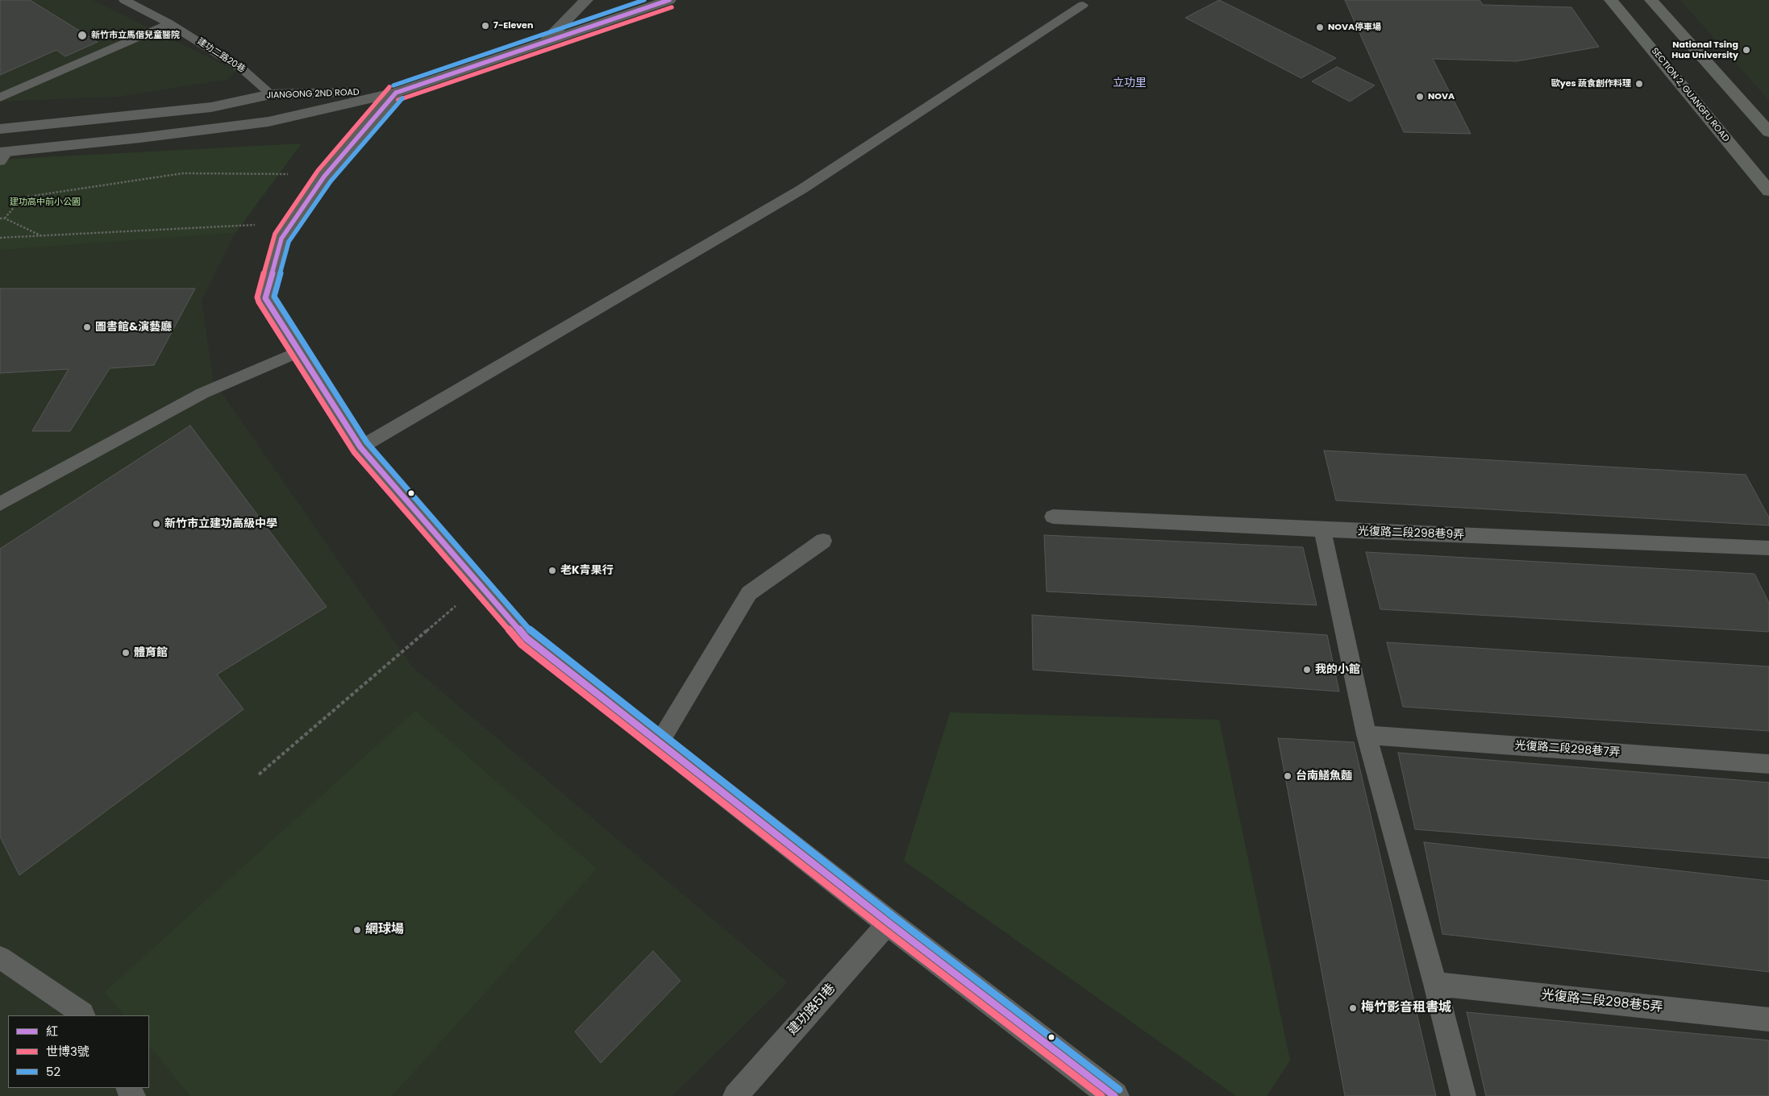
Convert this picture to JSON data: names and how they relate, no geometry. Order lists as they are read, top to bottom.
{
  "streets": {
    "main road": ["SECTION 2, GUANGFU ROAD"],
    "street": ["JIANGONG 2ND ROAD"],
    "lane": [
      "建功二路20巷",
      "光復路二段298巷9弄",
      "光復路二段298巷7弄",
      "光復路二段298巷5弄",
      "建功路51巷"
    ]
  },
  "crossings": [
    ["建功二路20巷", "JIANGONG 2ND ROAD"]
  ],
  "districts": ["立功里"],
  "parks": ["建功高中前小公園"],
  "places": [
    "7-Eleven",
    "NOVA停車場",
    "新竹市立馬偕兒童醫院",
    "National Tsing Hua University",
    "歐yes 蔬食創作料理",
    "NOVA",
    "圖書館&演藝廳",
    "新竹市立建功高級中學",
    "老K青果行",
    "體育館",
    "我的小館",
    "台南鱔魚麵",
    "網球場",
    "梅竹影音租書城"
  ],
  "lines": ["transit line 紅", "transit line 52", "transit line 世博3號"],
  "legend": ["紅", "世博3號", "52"]
}
